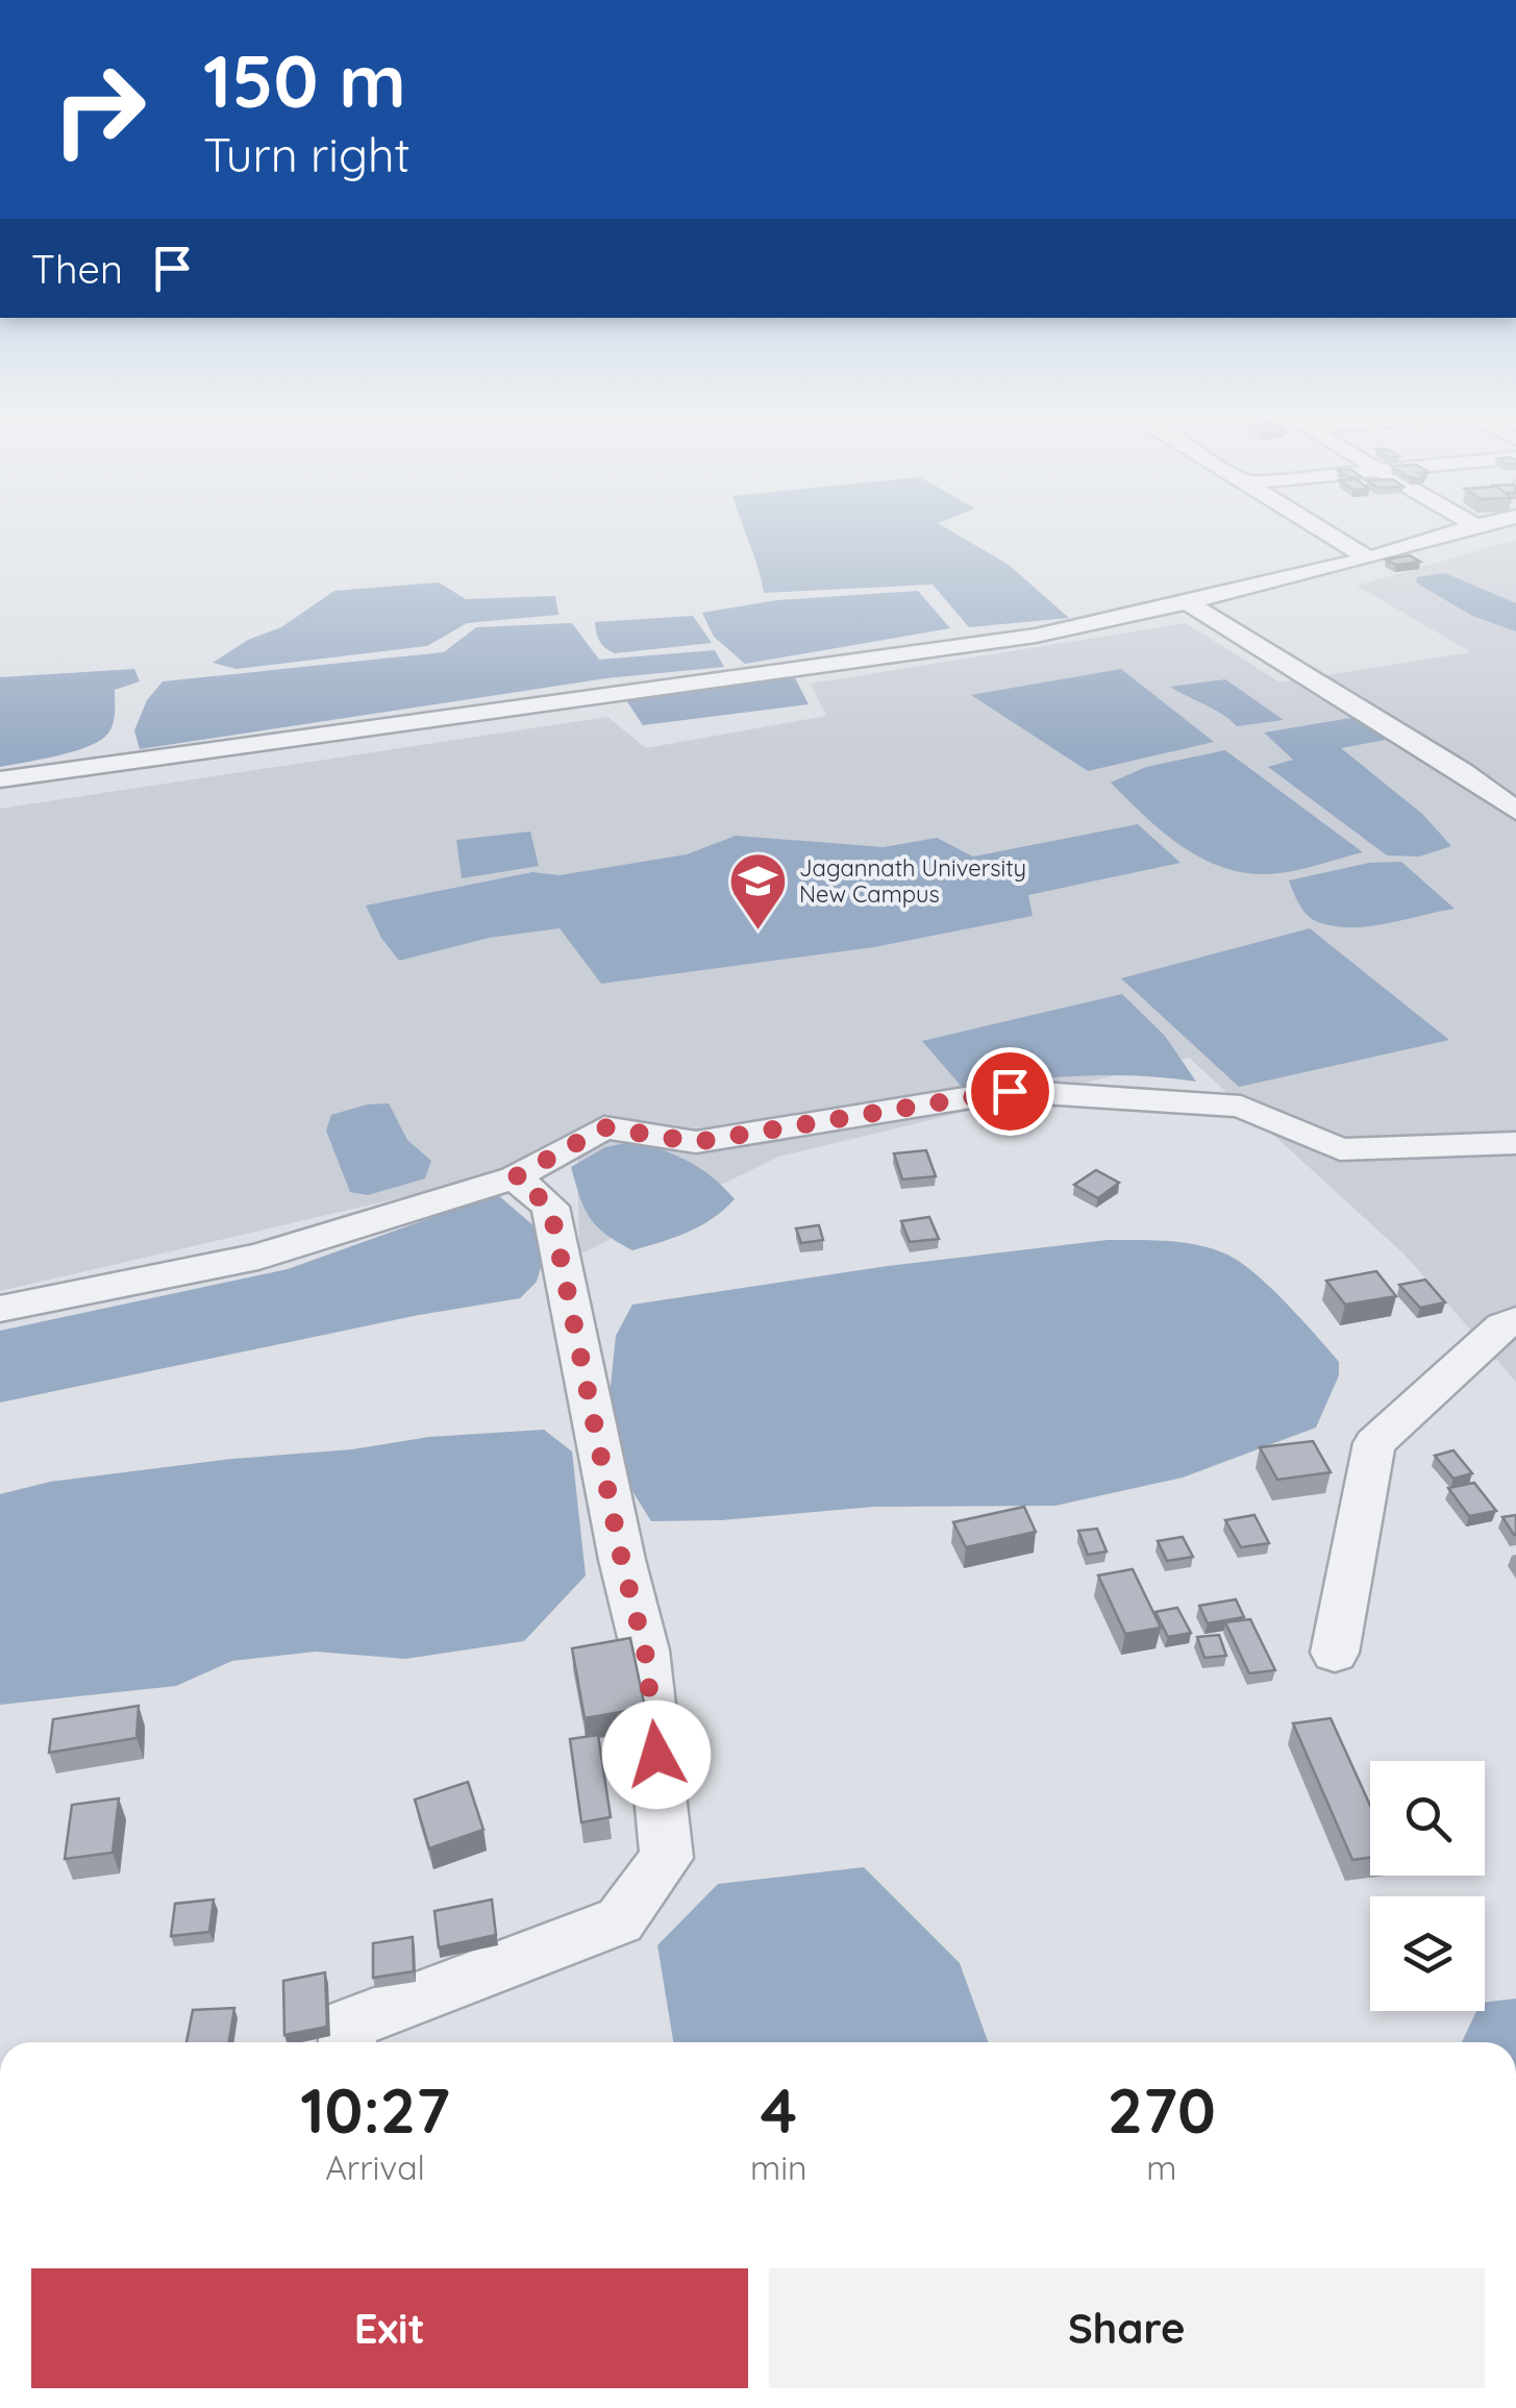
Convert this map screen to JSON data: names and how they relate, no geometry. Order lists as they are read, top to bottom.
{
  "places": {
    "school or university": ["Jagannath University New Campus"]
  },
  "page": {
    "turn": ["150 m", "Turn right"],
    "then": "Then",
    "eta": [
      "10:27",
      "Arrival",
      "4",
      "min",
      "270",
      "m"
    ],
    "buttons": ["Exit", "Share"]
  }
}
